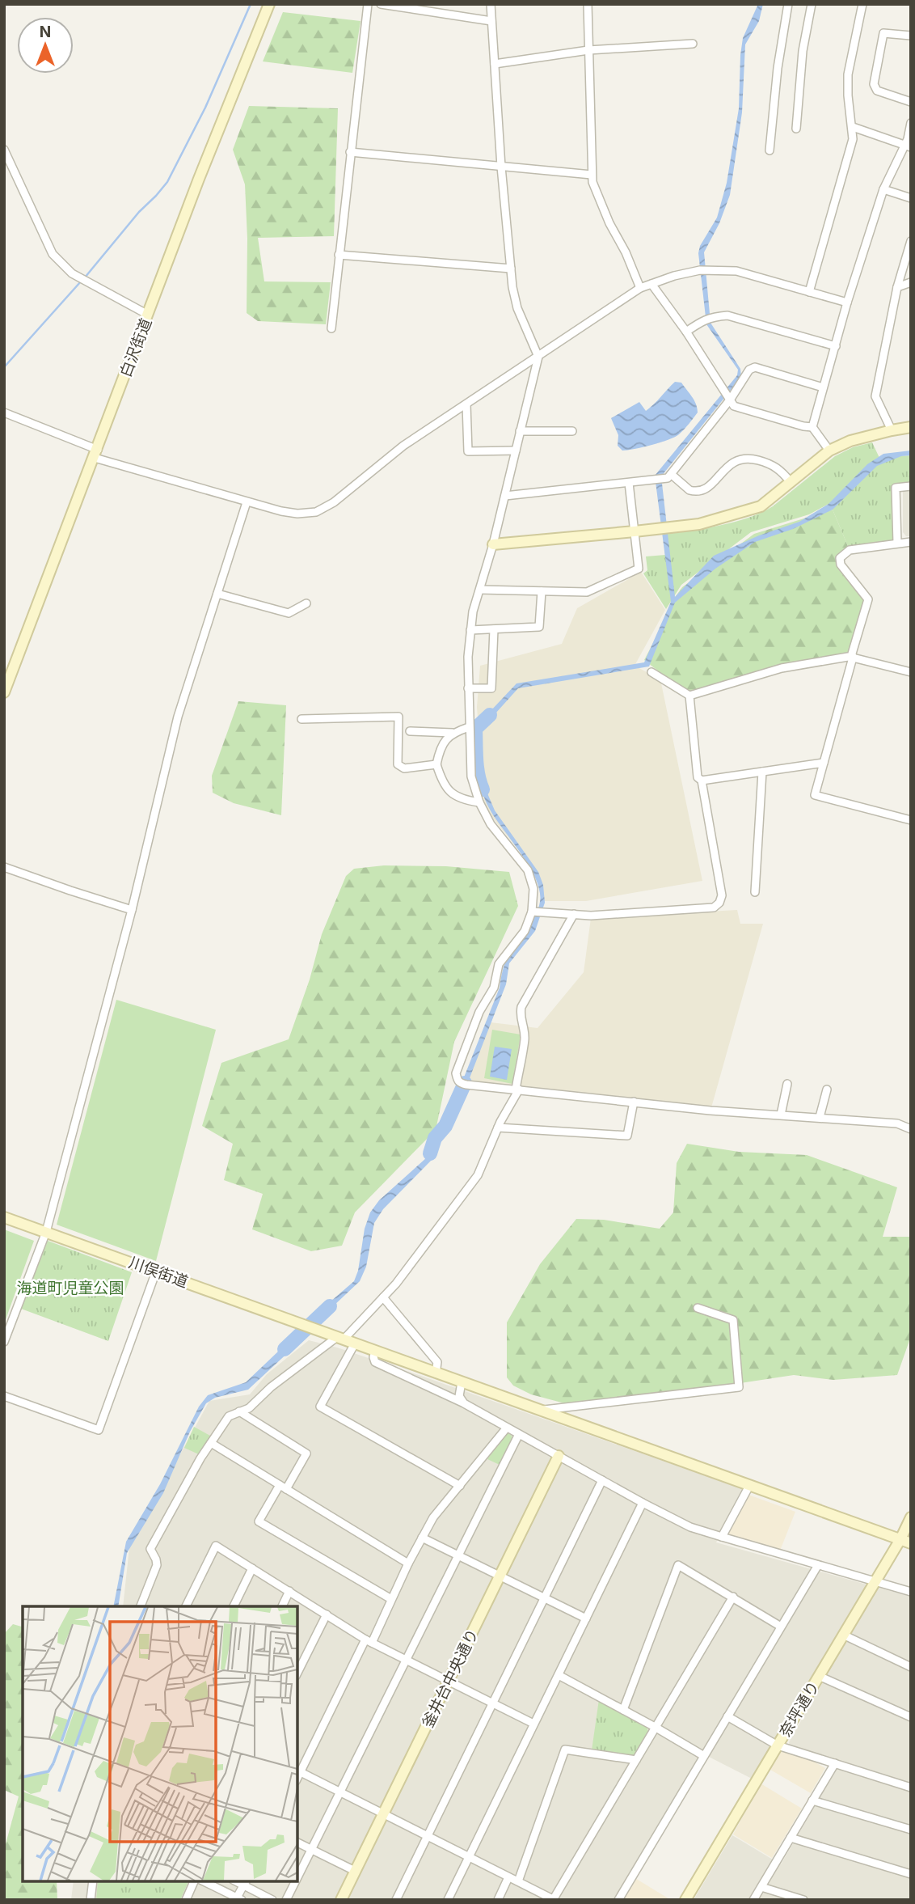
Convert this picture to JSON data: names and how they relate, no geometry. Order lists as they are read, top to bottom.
{
  "streets": {
    "main road": [
      "白沢街道",
      "川俣街道",
      "釜井台中央通り",
      "奈坪通り"
    ]
  },
  "crossings": [
    ["川俣街道", "奈坪通り"]
  ],
  "parks": ["海道町児童公園"],
  "north": "top"
}
